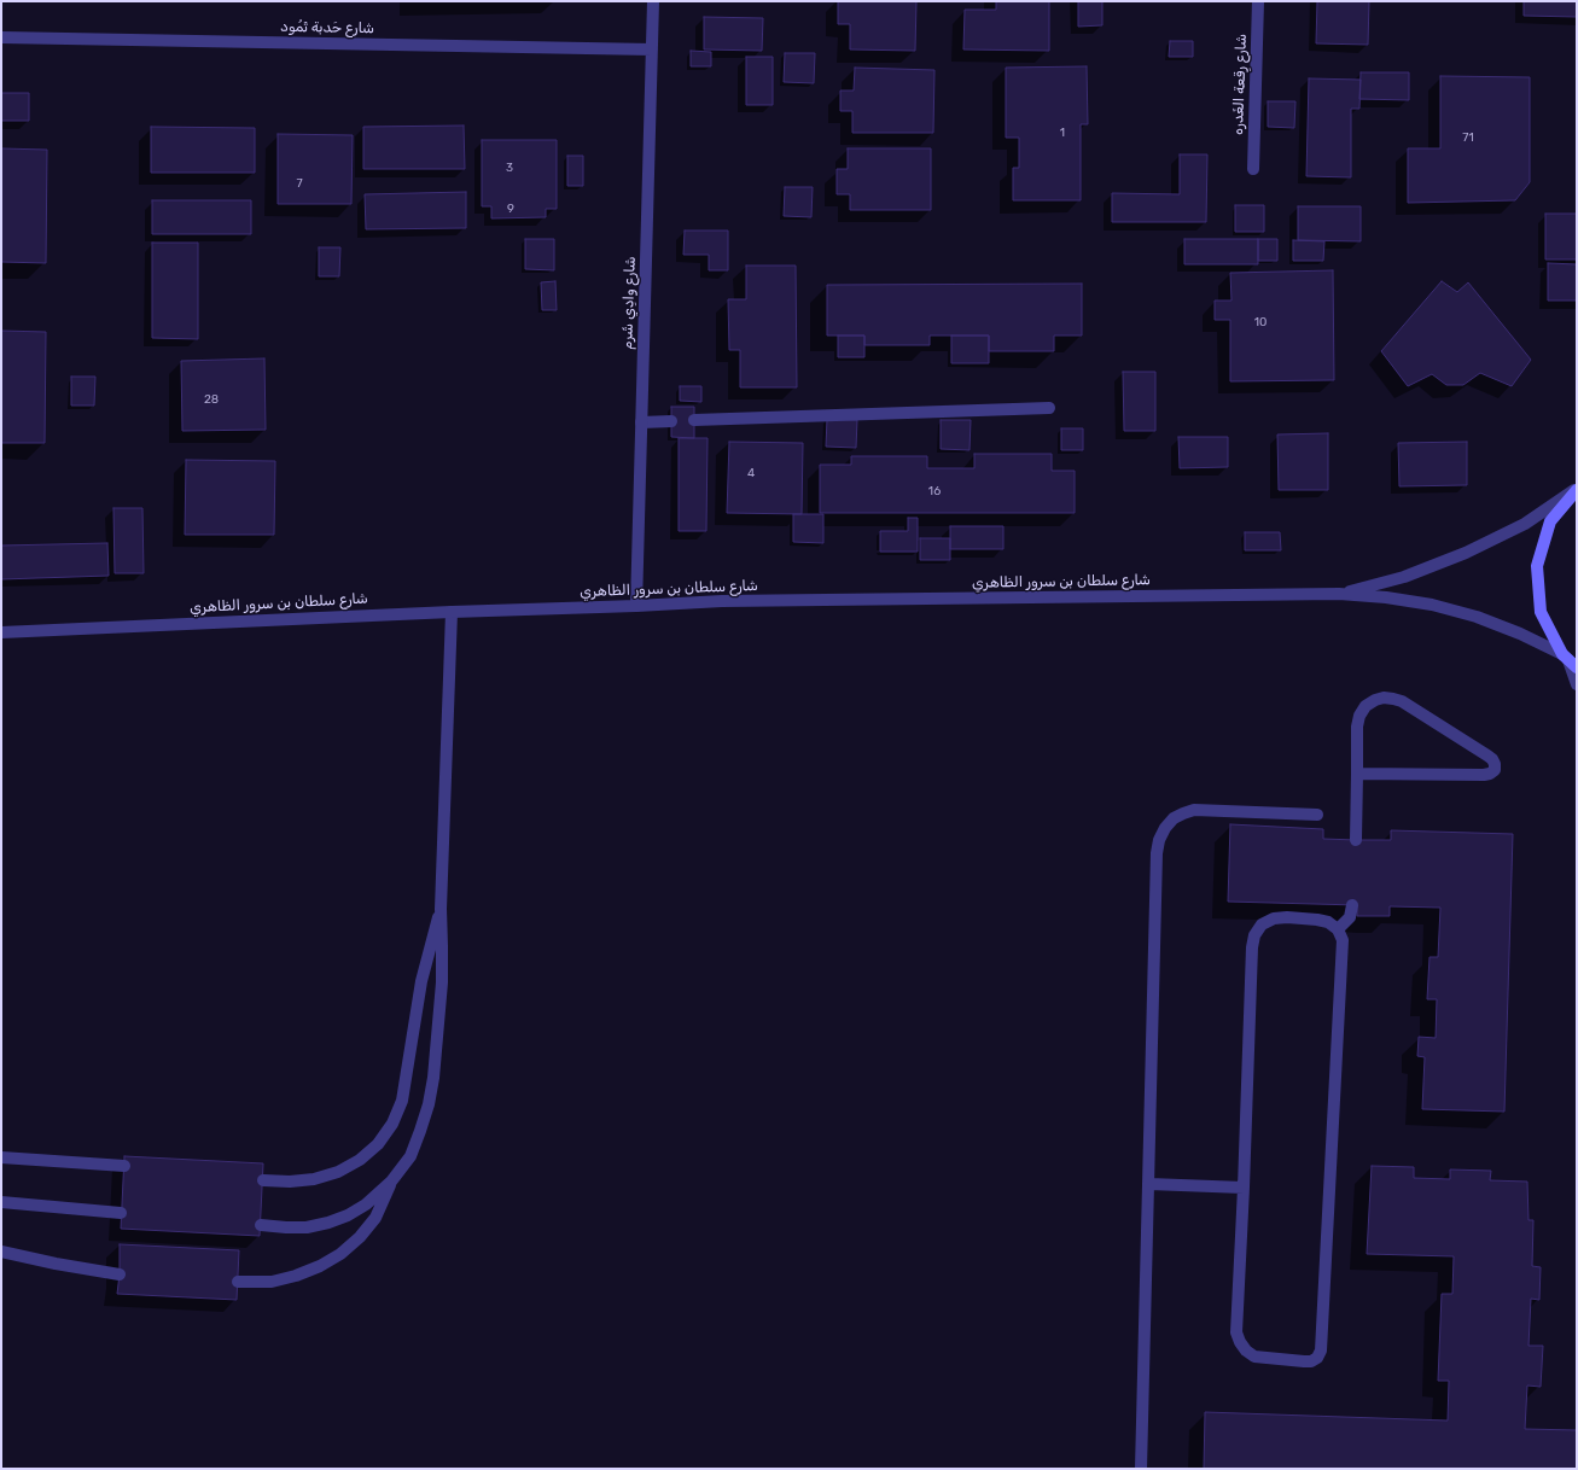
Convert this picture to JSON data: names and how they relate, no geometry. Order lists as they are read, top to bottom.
{
  "streets": {
    "street": [
      "شارع حَدبة ثَمُود",
      "شارع رِقعة الغَدره",
      "شارع وادِي شَرم",
      "شارع سلطان بن سرور الظاهري"
    ]
  },
  "crossings": [
    ["شارع حَدبة ثَمُود", "شارع وادِي شَرم"],
    ["شارع وادِي شَرم", "شارع سلطان بن سرور الظاهري"]
  ],
  "house_numbers": [
    "1",
    "71",
    "3",
    "7",
    "9",
    "10",
    "28",
    "4",
    "16"
  ]
}
